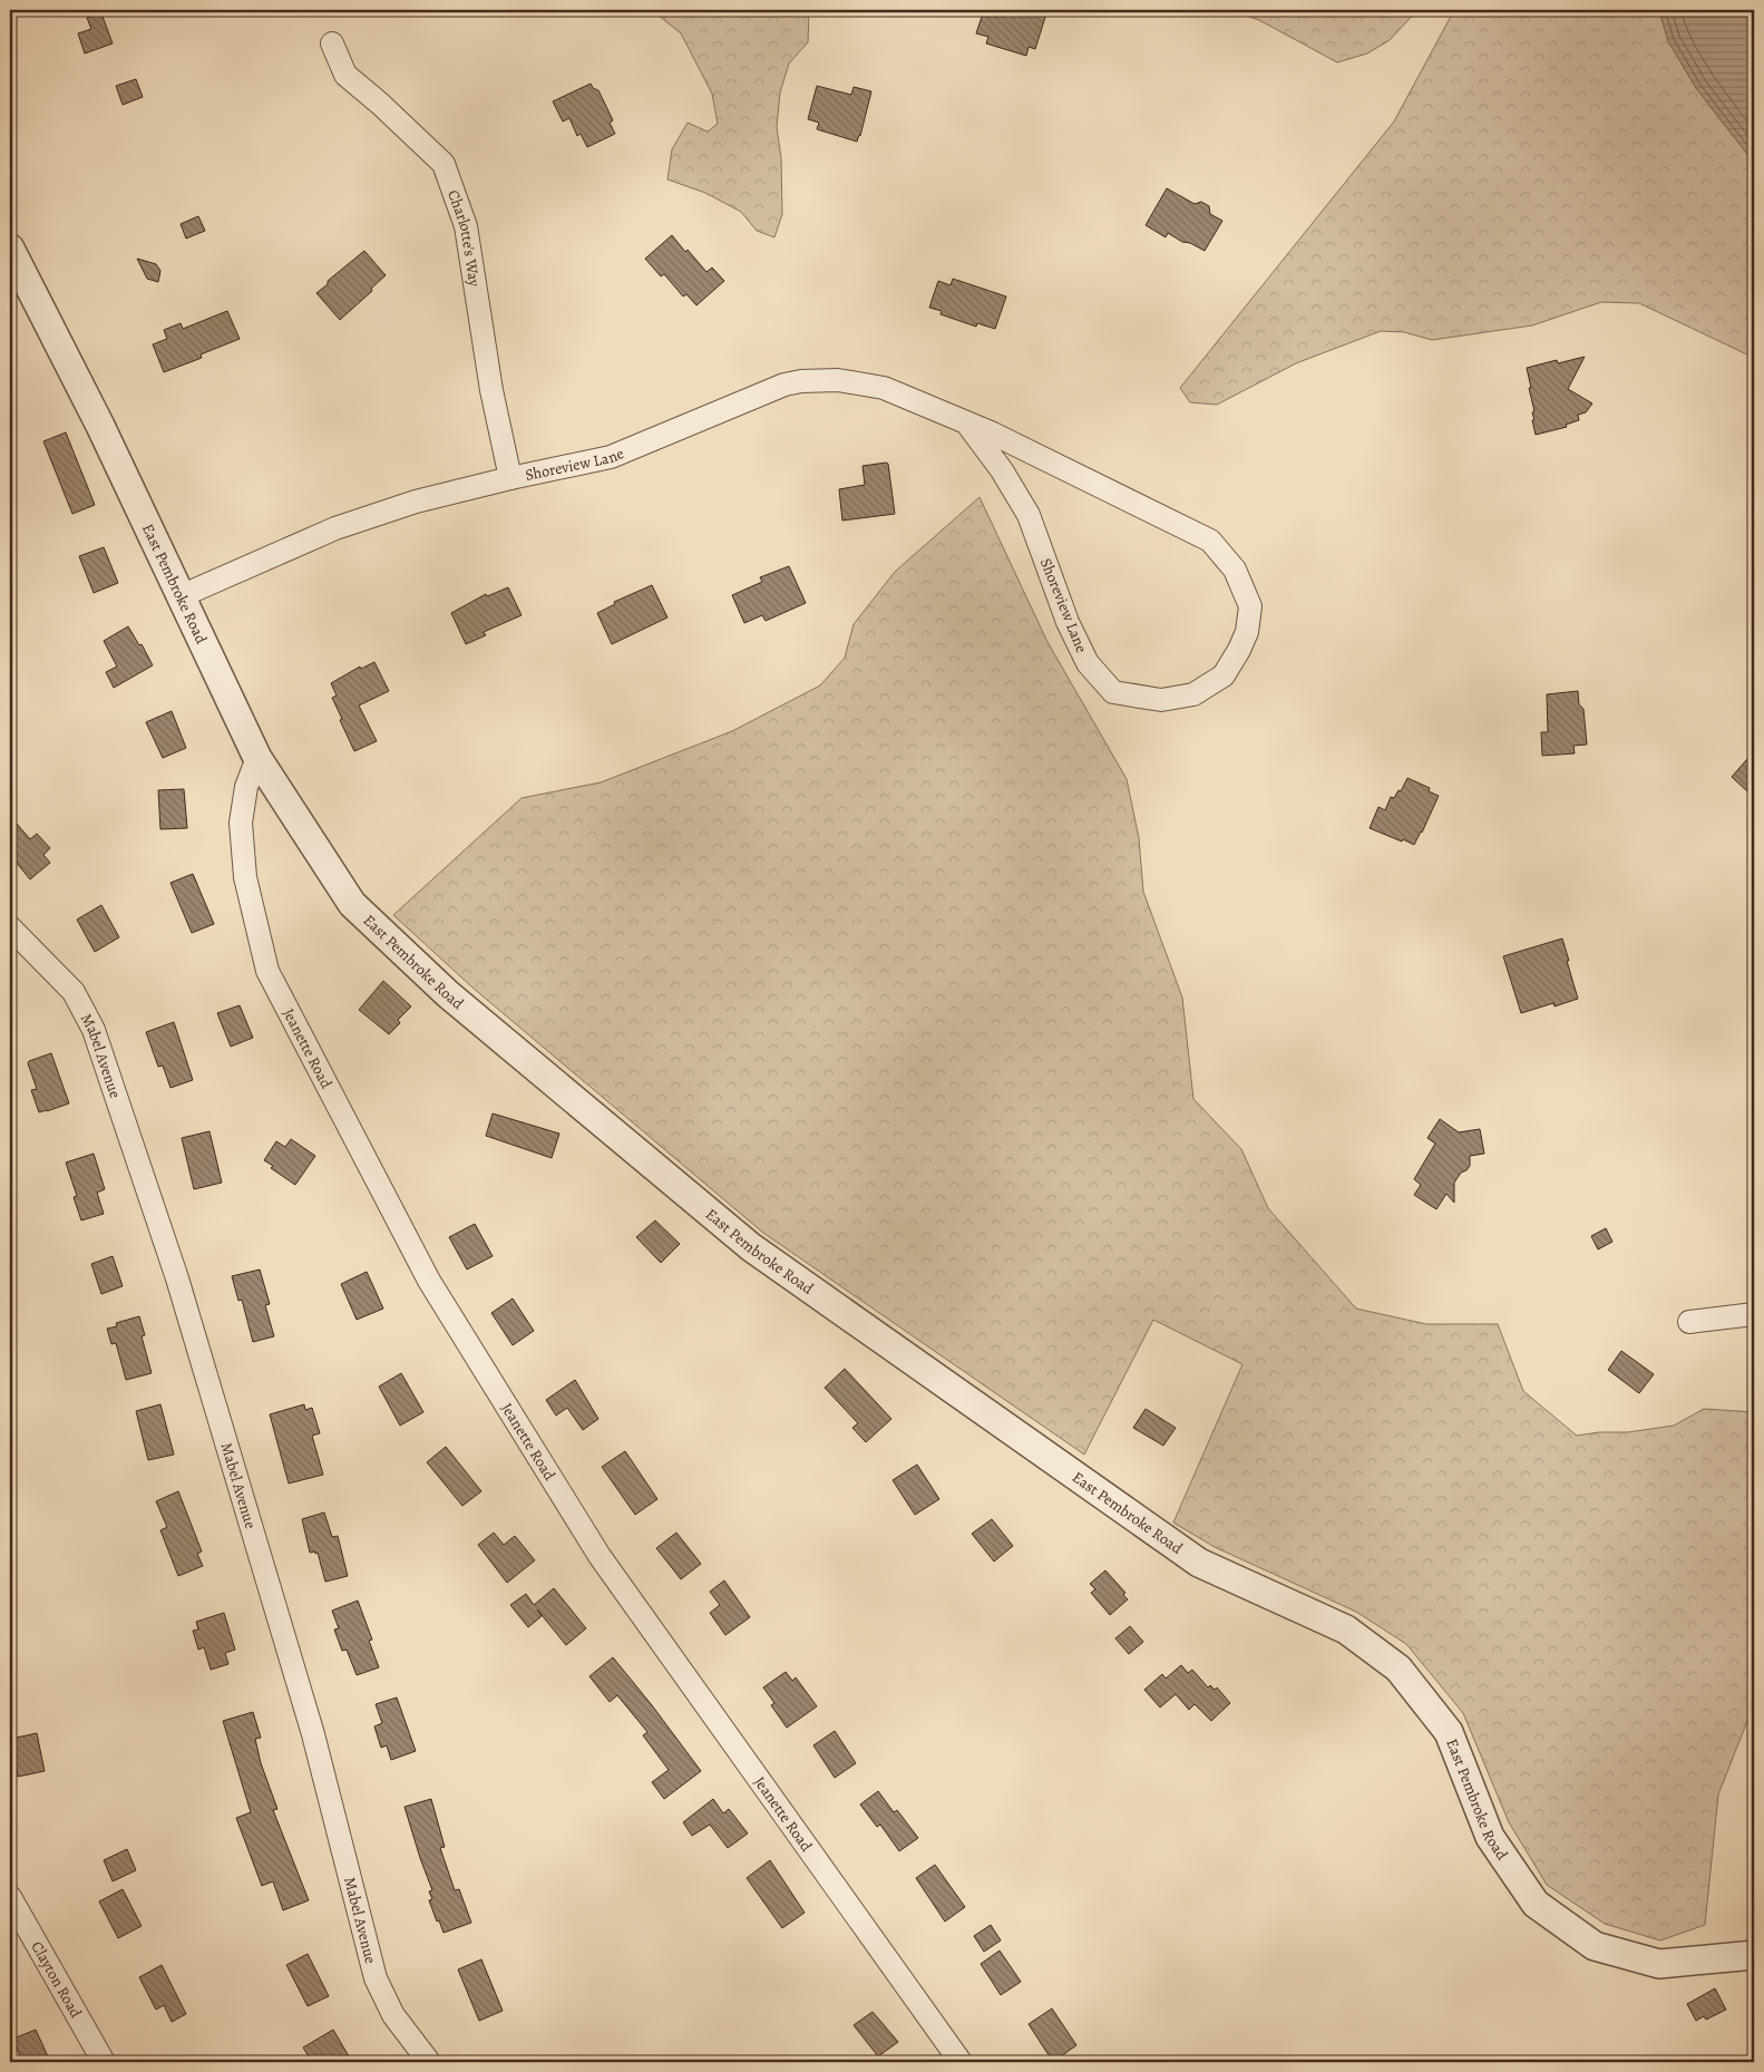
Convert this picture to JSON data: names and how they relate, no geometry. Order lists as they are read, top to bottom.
{
  "streets": {
    "street": [
      "Charlotte's Way",
      "Shoreview Lane",
      "East Pembroke Road",
      "Jeanette Road",
      "Mabel Avenue",
      "Clayton Road"
    ]
  },
  "crossings": [
    ["Charlotte's Way", "Shoreview Lane"],
    ["Shoreview Lane", "East Pembroke Road"],
    ["East Pembroke Road", "Jeanette Road"]
  ]
}
